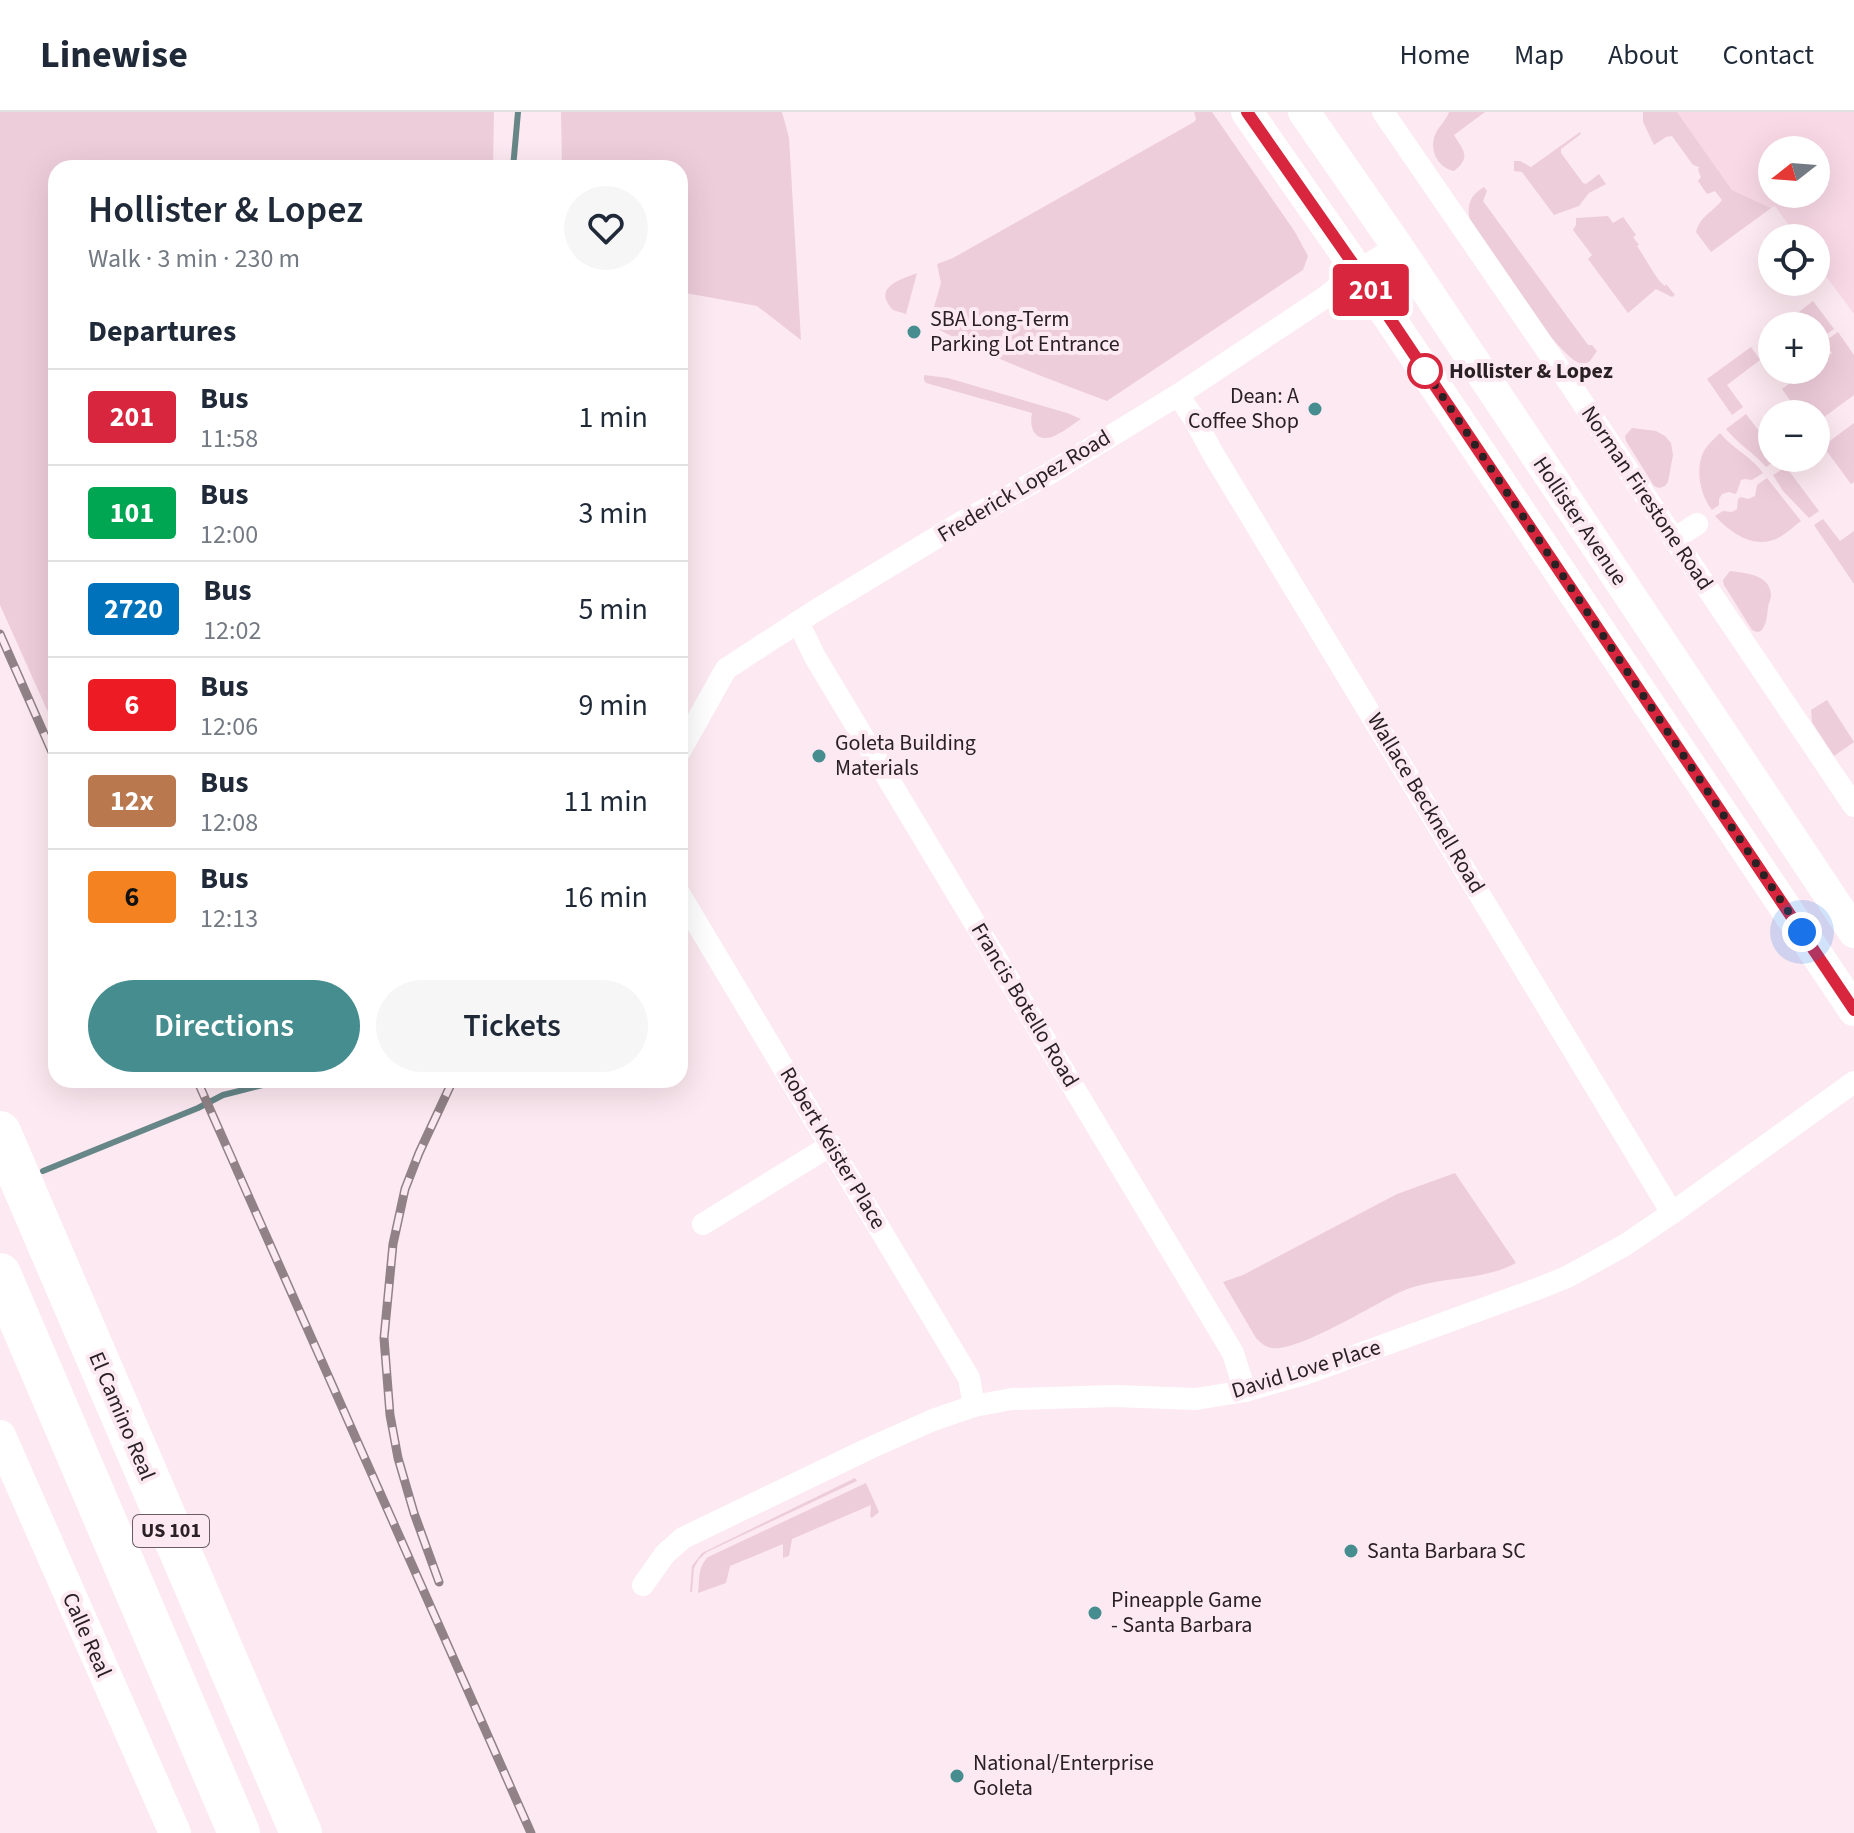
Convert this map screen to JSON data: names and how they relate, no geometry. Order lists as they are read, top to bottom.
{
  "streets": {
    "highway": ["El Camino Real", "US 101"],
    "main road": ["Hollister Avenue", "Calle Real"],
    "street": [
      "Frederick Lopez Road",
      "Norman Firestone Road",
      "Wallace Becknell Road",
      "Francis Botello Road",
      "Robert Keister Place",
      "David Love Place"
    ]
  },
  "crossings": [
    ["Frederick Lopez Road", "Hollister Avenue"],
    ["Frederick Lopez Road", "Wallace Becknell Road"],
    ["Frederick Lopez Road", "Francis Botello Road"],
    ["Wallace Becknell Road", "David Love Place"],
    ["Francis Botello Road", "David Love Place"],
    ["Robert Keister Place", "David Love Place"]
  ],
  "places": [
    "SBA Long-Term Parking Lot Entrance",
    "Hollister & Lopez",
    "Dean: A Coffee Shop",
    "Goleta Building Materials",
    "Santa Barbara SC",
    "Pineapple Game - Santa Barbara",
    "National/Enterprise Goleta"
  ],
  "lines": ["bus line 201"],
  "north": "left",
  "page": {
    "header": "Linewise",
    "nav": [
      "Home",
      "Map",
      "About",
      "Contact"
    ],
    "on_map": "201",
    "map_buttons": ["+", "−"],
    "heading": [
      ["Hollister & Lopez", "Walk · 3 min · 230 m"],
      "Departures"
    ],
    "list": [
      {
        "mark": "201",
        "name": "Bus",
        "note": "11:58",
        "value": "1 min"
      },
      {
        "mark": "101",
        "name": "Bus",
        "note": "12:00",
        "value": "3 min"
      },
      {
        "mark": "2720",
        "name": "Bus",
        "note": "12:02",
        "value": "5 min"
      },
      {
        "mark": "6",
        "name": "Bus",
        "note": "12:06",
        "value": "9 min"
      },
      {
        "mark": "12x",
        "name": "Bus",
        "note": "12:08",
        "value": "11 min"
      },
      {
        "mark": "6",
        "name": "Bus",
        "note": "12:13",
        "value": "16 min"
      }
    ],
    "buttons": ["Directions", "Tickets"]
  }
}
